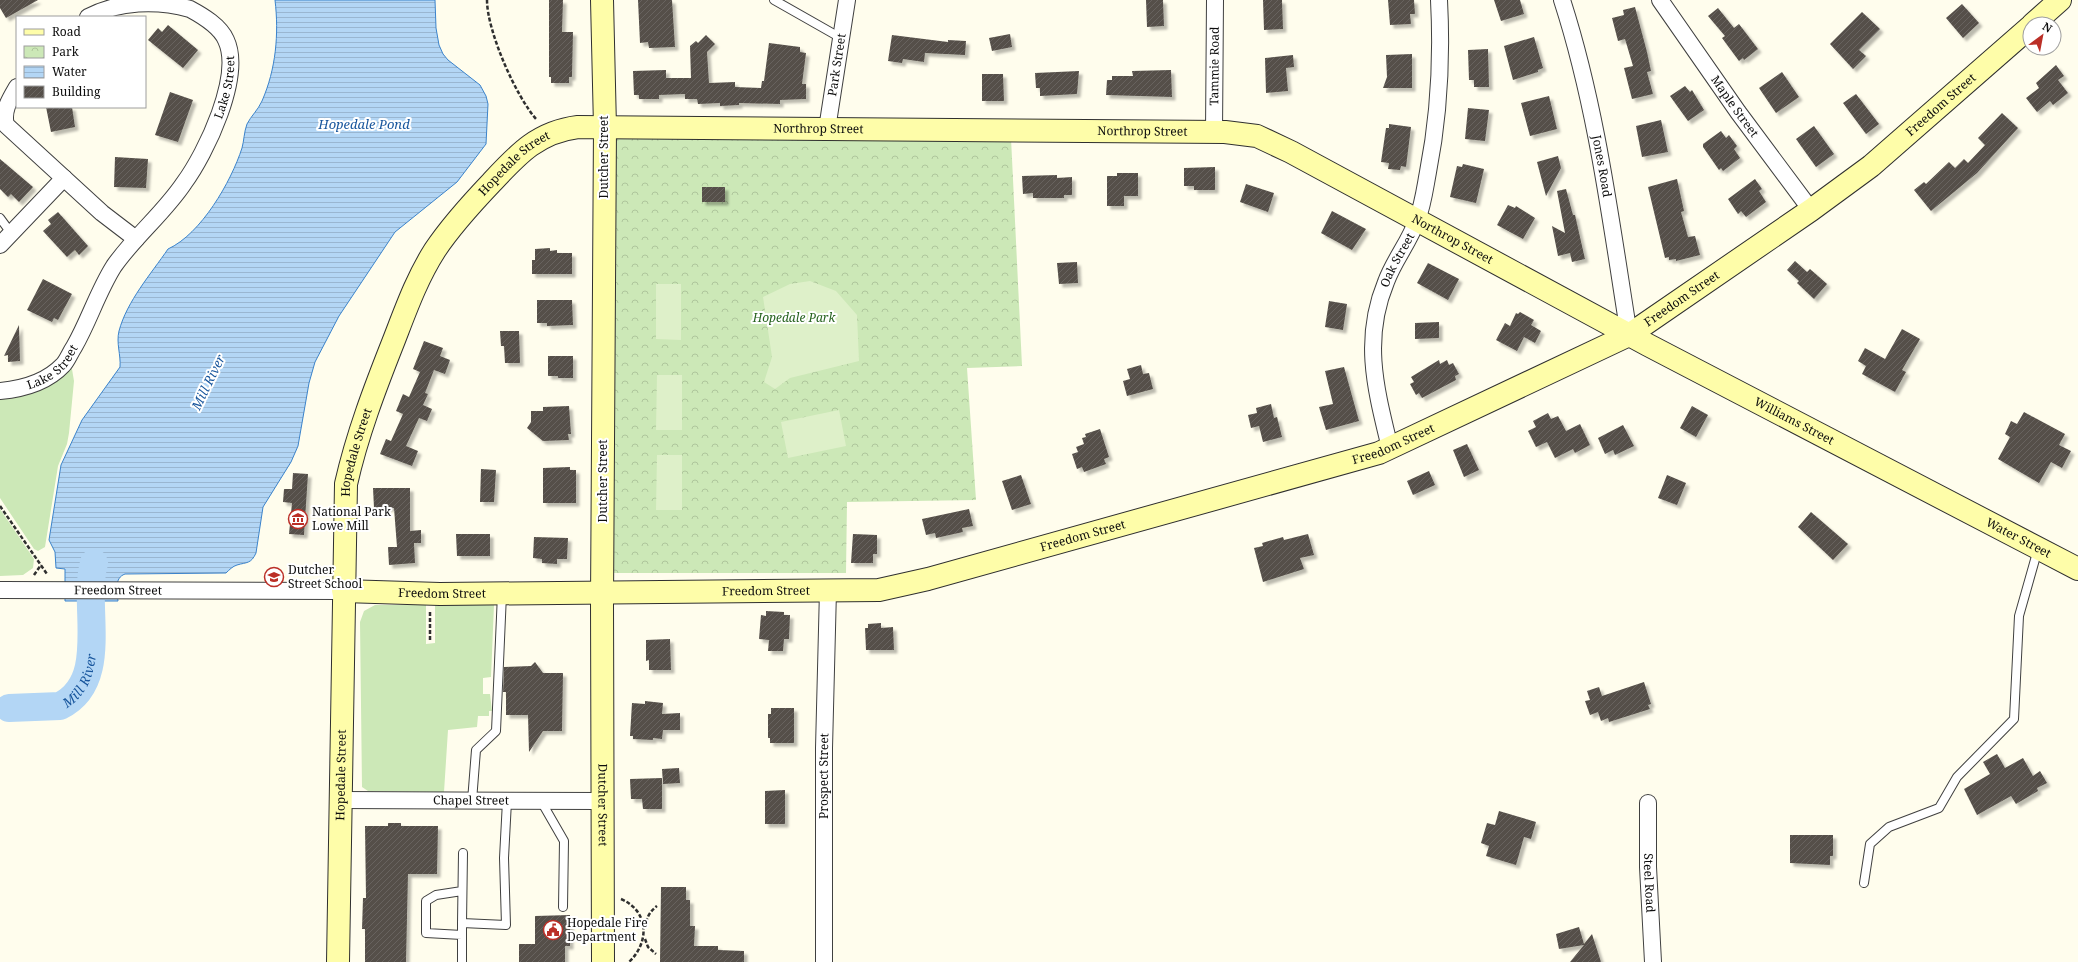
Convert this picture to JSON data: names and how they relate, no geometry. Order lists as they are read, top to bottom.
{
  "streets": {
    "street": [
      "Park Street",
      "Tammie Road",
      "Lake Street",
      "Freedom Street",
      "Maple Street",
      "Northrop Street",
      "Dutcher Street",
      "Hopedale Street",
      "Jones Road",
      "Oak Street",
      "Williams Street",
      "Water Street",
      "Prospect Street",
      "Chapel Street",
      "Steel Road"
    ]
  },
  "crossings": [
    ["Park Street", "Northrop Street"],
    ["Tammie Road", "Northrop Street"],
    ["Freedom Street", "Maple Street"],
    ["Freedom Street", "Northrop Street"],
    ["Freedom Street", "Dutcher Street"],
    ["Freedom Street", "Hopedale Street"],
    ["Freedom Street", "Jones Road"],
    ["Freedom Street", "Oak Street"],
    ["Freedom Street", "Williams Street"],
    ["Freedom Street", "Prospect Street"],
    ["Northrop Street", "Dutcher Street"],
    ["Northrop Street", "Hopedale Street"],
    ["Northrop Street", "Jones Road"],
    ["Northrop Street", "Oak Street"],
    ["Northrop Street", "Williams Street"],
    ["Dutcher Street", "Hopedale Street"],
    ["Dutcher Street", "Chapel Street"],
    ["Hopedale Street", "Chapel Street"],
    ["Jones Road", "Williams Street"],
    ["Williams Street", "Water Street"]
  ],
  "water": ["Hopedale Pond", "Mill River"],
  "parks": ["Hopedale Park"],
  "places": {
    "museum": ["National Park Lowe Mill"],
    "school or university": ["Dutcher Street School"],
    "public building": ["Hopedale Fire Department"]
  },
  "legend": [
    "Road",
    "Park",
    "Water",
    "Building"
  ],
  "north": "top right"
}
